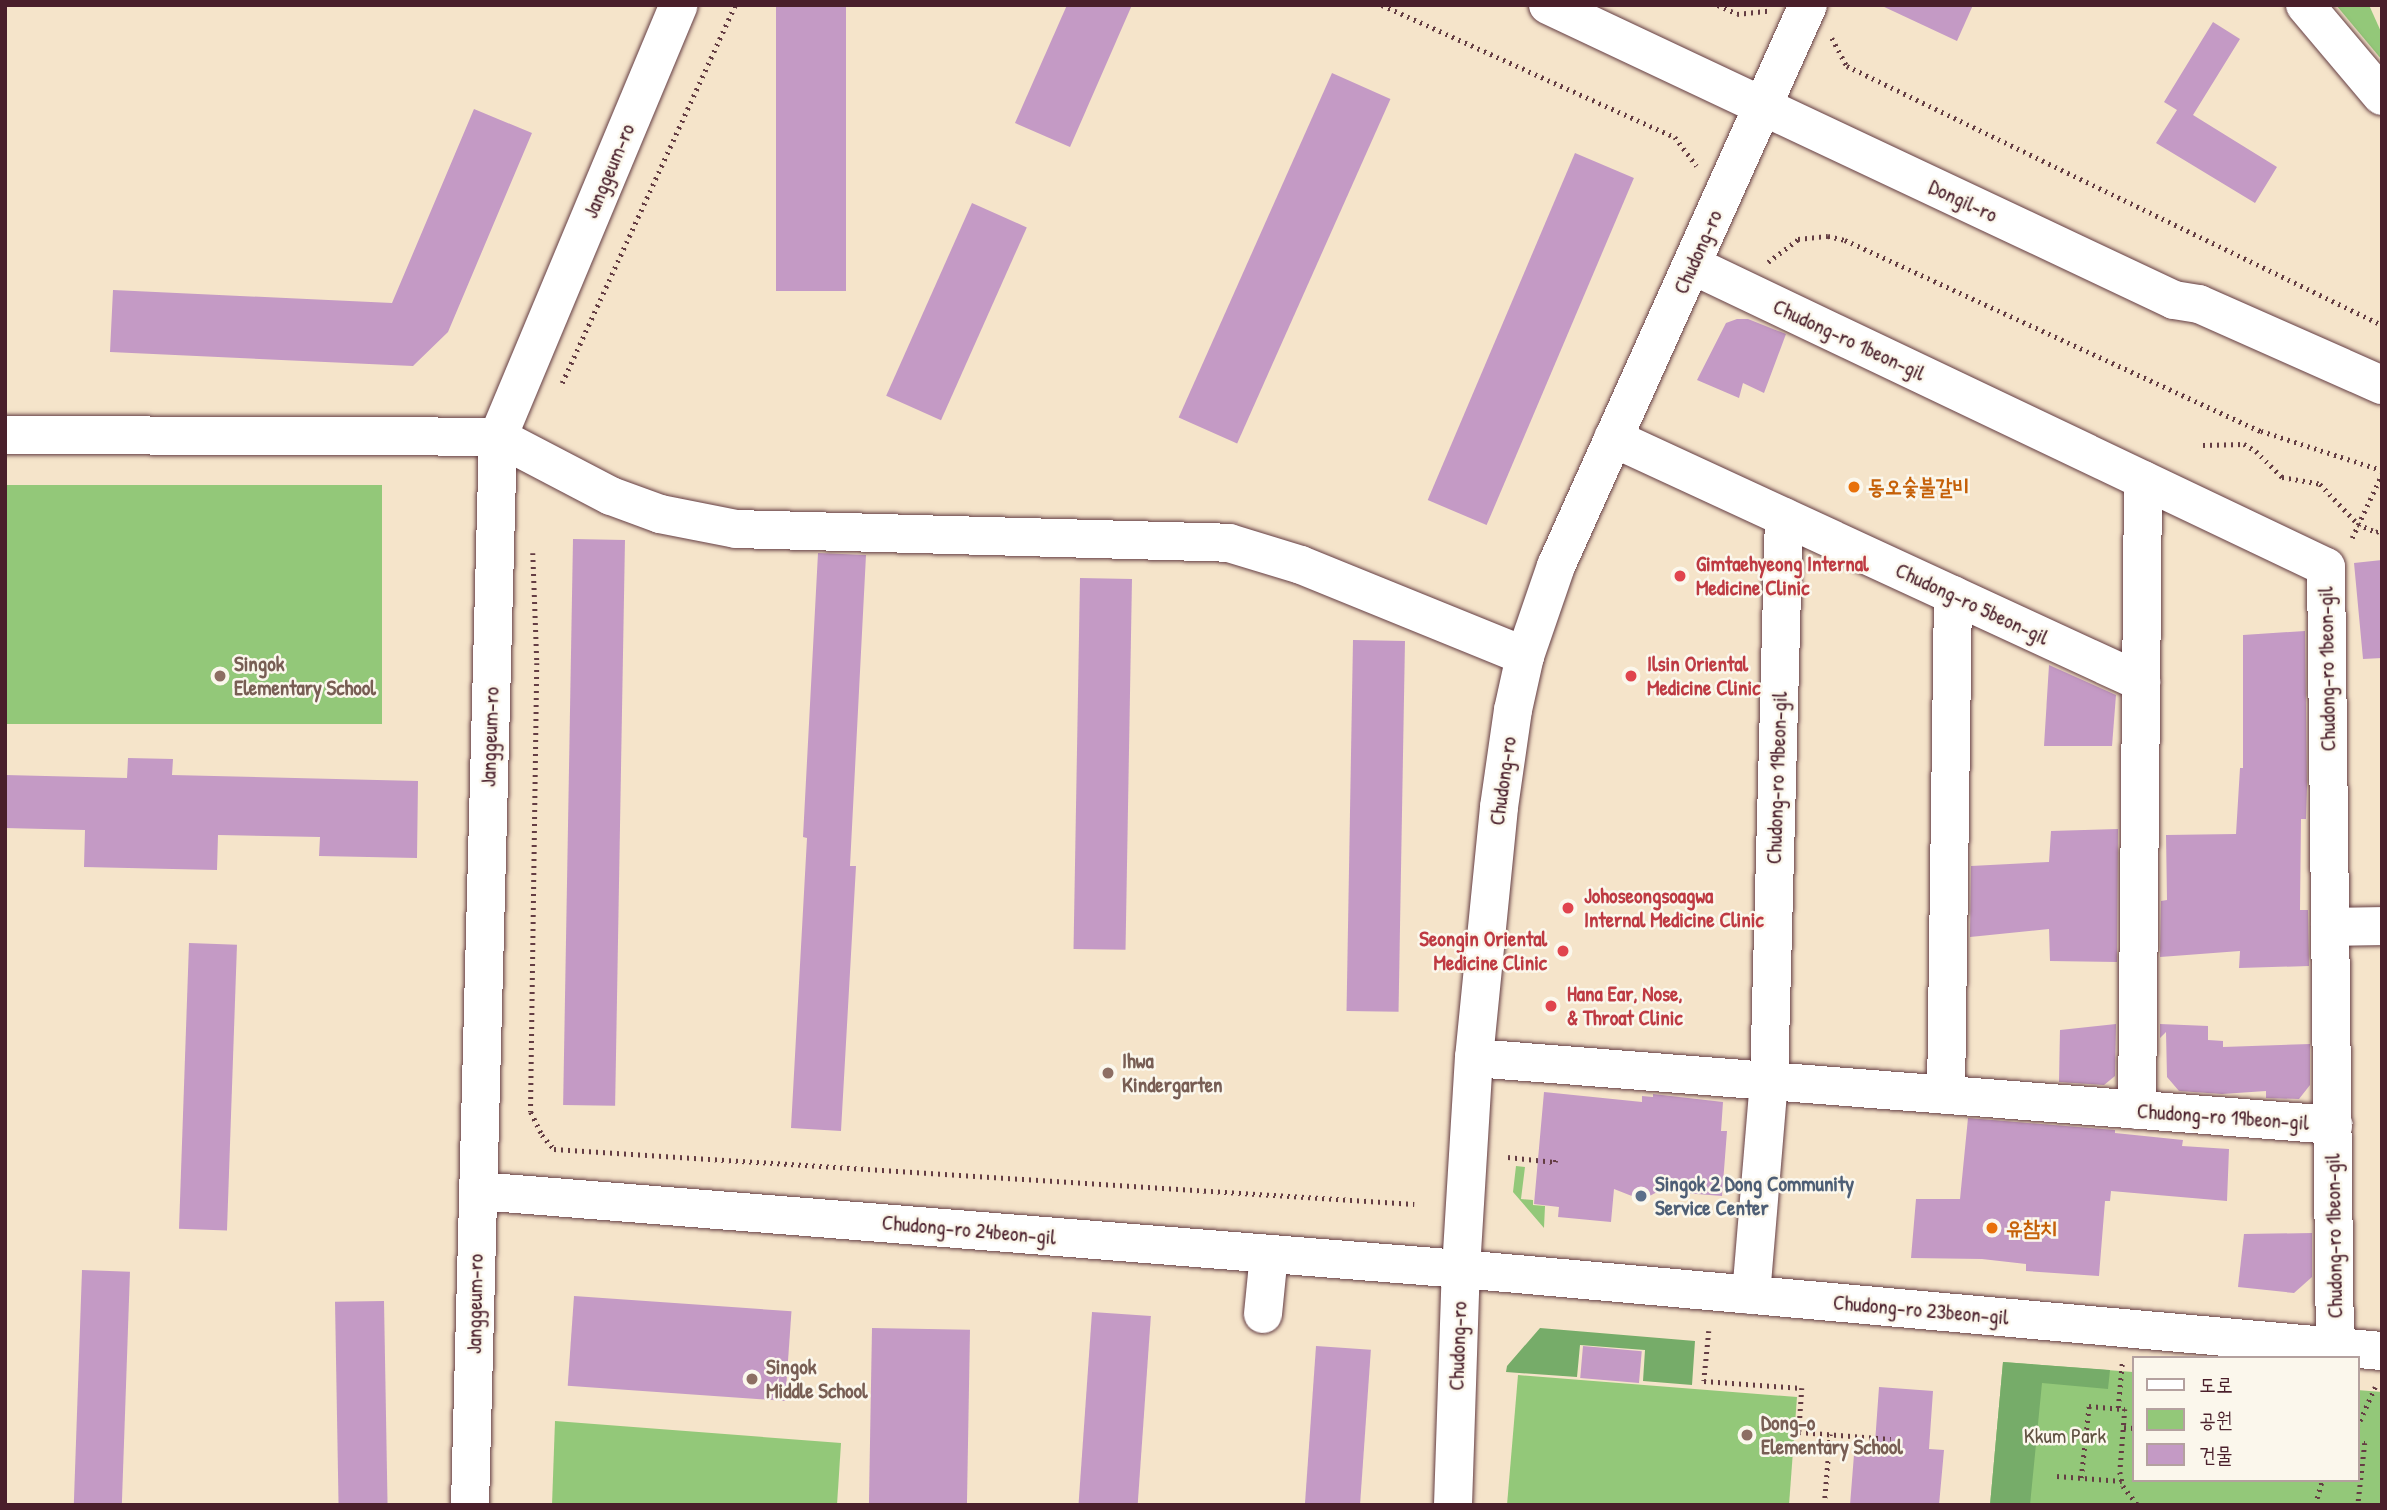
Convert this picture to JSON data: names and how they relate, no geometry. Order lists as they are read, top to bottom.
{
  "streets": {
    "street": [
      "Janggeum-ro",
      "Dongil-ro",
      "Chudong-ro",
      "Chudong-ro 1beon-gil",
      "Chudong-ro 5beon-gil",
      "Chudong-ro 19beon-gil",
      "Chudong-ro 24beon-gil",
      "Chudong-ro 23beon-gil"
    ]
  },
  "crossings": [
    ["Janggeum-ro", "Chudong-ro 24beon-gil"],
    ["Dongil-ro", "Chudong-ro"],
    ["Chudong-ro", "Chudong-ro 1beon-gil"],
    ["Chudong-ro", "Chudong-ro 5beon-gil"],
    ["Chudong-ro", "Chudong-ro 19beon-gil"],
    ["Chudong-ro", "Chudong-ro 24beon-gil"],
    ["Chudong-ro", "Chudong-ro 23beon-gil"],
    ["Chudong-ro 1beon-gil", "Chudong-ro 19beon-gil"],
    ["Chudong-ro 1beon-gil", "Chudong-ro 23beon-gil"],
    ["Chudong-ro 5beon-gil", "Chudong-ro 19beon-gil"],
    ["Chudong-ro 19beon-gil", "Chudong-ro 23beon-gil"],
    ["Chudong-ro 24beon-gil", "Chudong-ro 23beon-gil"]
  ],
  "parks": ["Kkum Park"],
  "places": [
    "동오숯불갈비",
    "Gimtaehyeong Internal Medicine Clinic",
    "Singok Elementary School",
    "Ilsin Oriental Medicine Clinic",
    "Johoseongsoagwa Internal Medicine Clinic",
    "Seongin Oriental Medicine Clinic",
    "Hana Ear, Nose, & Throat Clinic",
    "Ihwa Kindergarten",
    "Singok 2 Dong Community Service Center",
    "유참치",
    "Singok Middle School",
    "Dong-o Elementary School"
  ],
  "legend": ["도로", "공원", "건물"]
}
